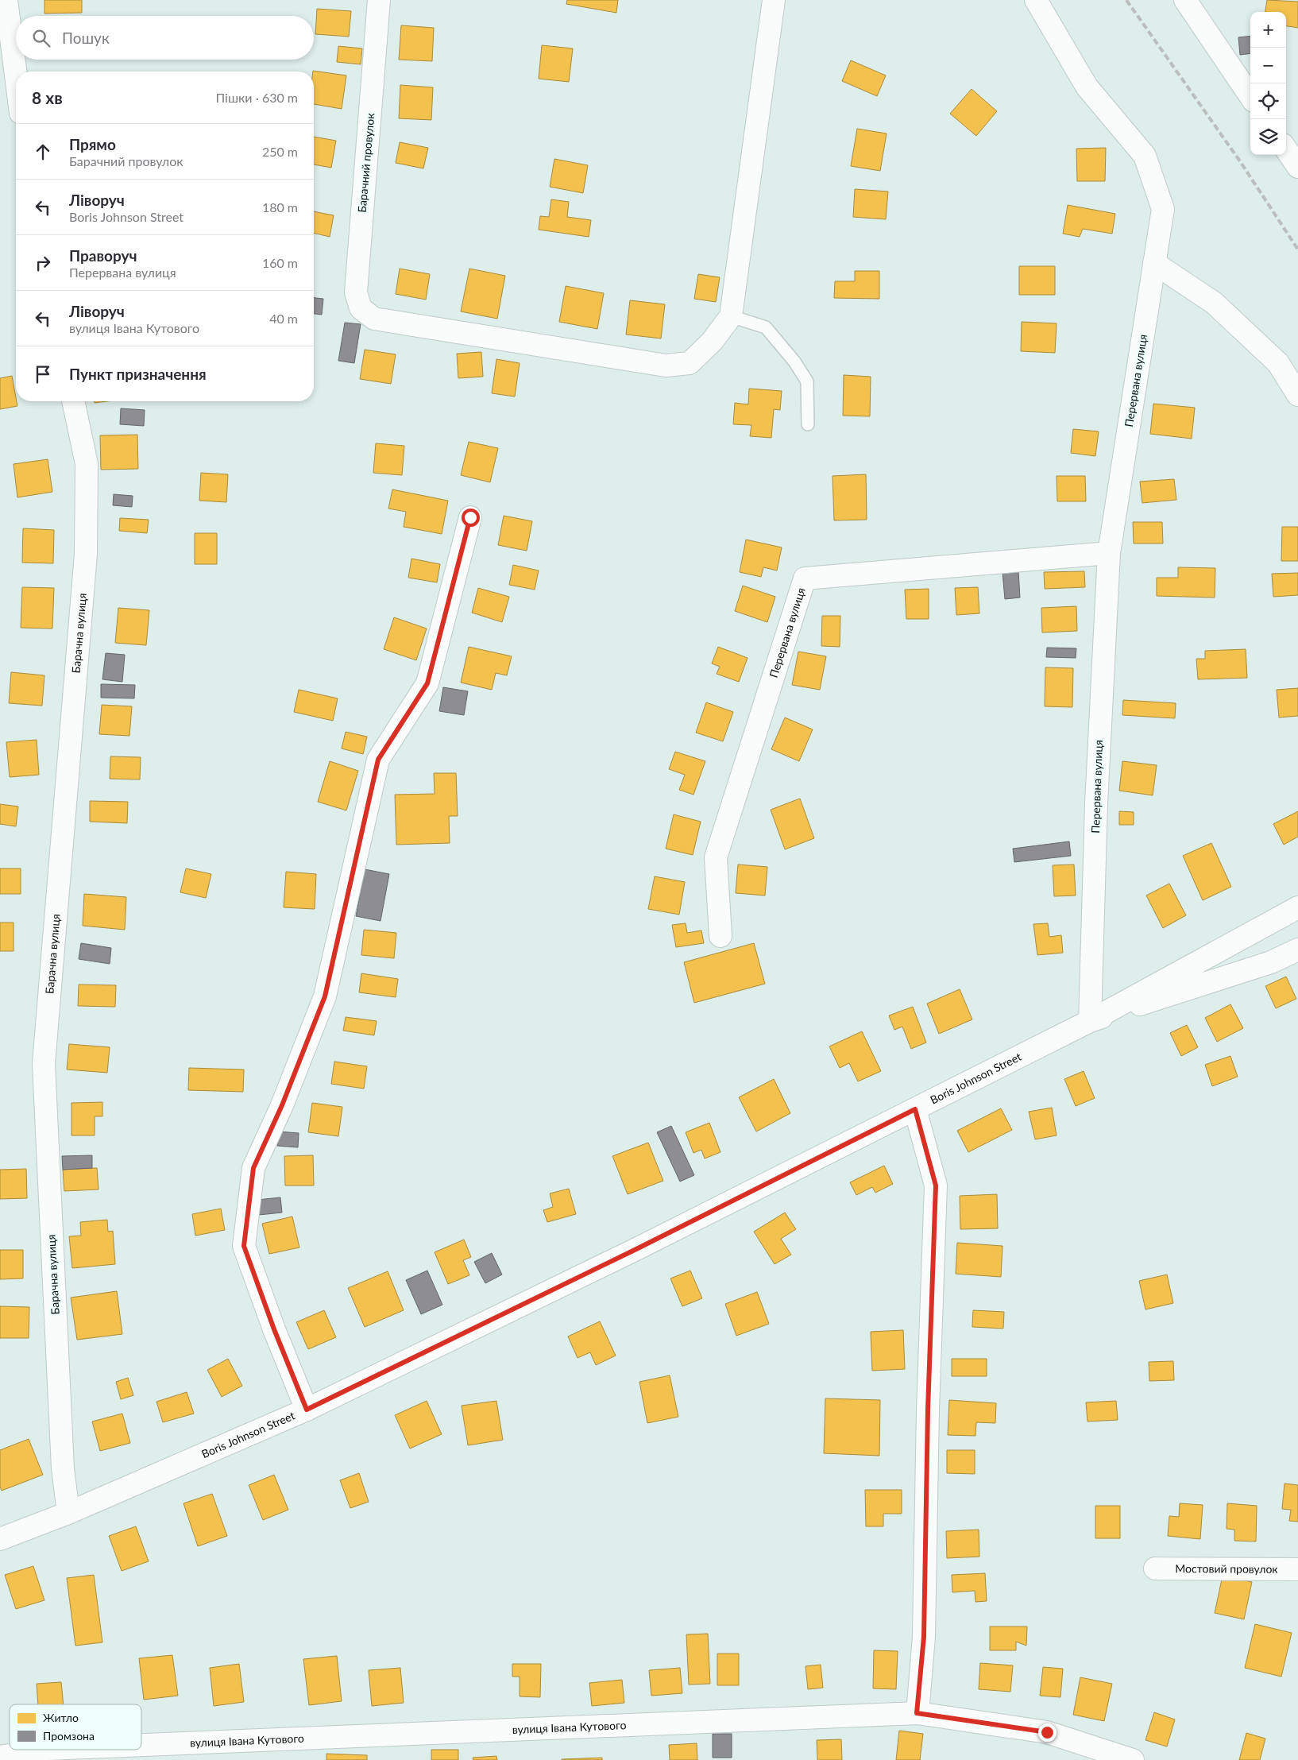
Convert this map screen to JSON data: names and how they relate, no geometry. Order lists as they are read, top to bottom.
{
  "streets": {
    "street": [
      "Барачний провулок",
      "Перервана вулиця",
      "Барачна вулиця",
      "Boris Johnson Street",
      "Мостовий провулок",
      "вулиця Івана Кутового"
    ]
  },
  "crossings": [
    ["Перервана вулиця", "Boris Johnson Street"],
    ["Барачна вулиця", "Boris Johnson Street"]
  ],
  "legend": ["Житло", "Промзона"],
  "page": {
    "map_buttons": ["+", "−"],
    "search": "Пошук",
    "heading": ["8 хв", "Пішки · 630 m"],
    "list": [
      ["Прямо", "Барачний провулок", "250 m"],
      ["Ліворуч", "Boris Johnson Street", "180 m"],
      ["Праворуч", "Перервана вулиця", "160 m"],
      ["Ліворуч", "вулиця Івана Кутового", "40 m"],
      "Пункт призначення"
    ]
  }
}
